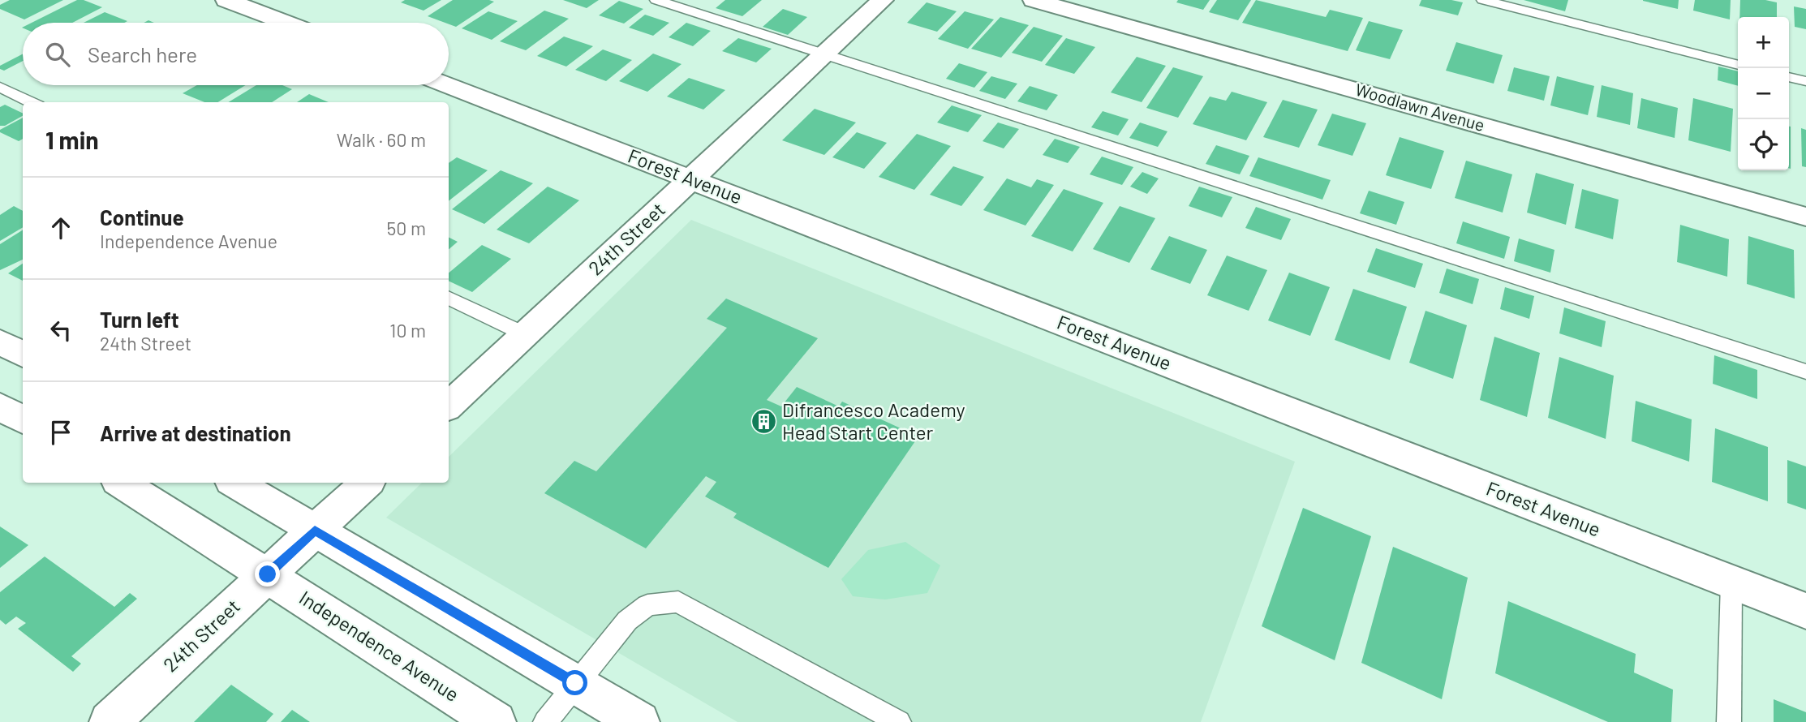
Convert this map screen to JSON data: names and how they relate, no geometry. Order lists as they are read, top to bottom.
{
  "streets": {
    "street": [
      "Woodlawn Avenue",
      "Forest Avenue",
      "24th Street",
      "Independence Avenue"
    ]
  },
  "crossings": [
    ["Forest Avenue", "24th Street"],
    ["24th Street", "Independence Avenue"]
  ],
  "places": {
    "building": ["Difrancesco Academy Head Start Center"]
  },
  "page": {
    "map_buttons": ["+", "−"],
    "search": "Search here",
    "heading": ["1 min", "Walk · 60 m"],
    "list": [
      ["Continue", "Independence Avenue", "50 m"],
      ["Turn left", "24th Street", "10 m"],
      "Arrive at destination"
    ]
  }
}
